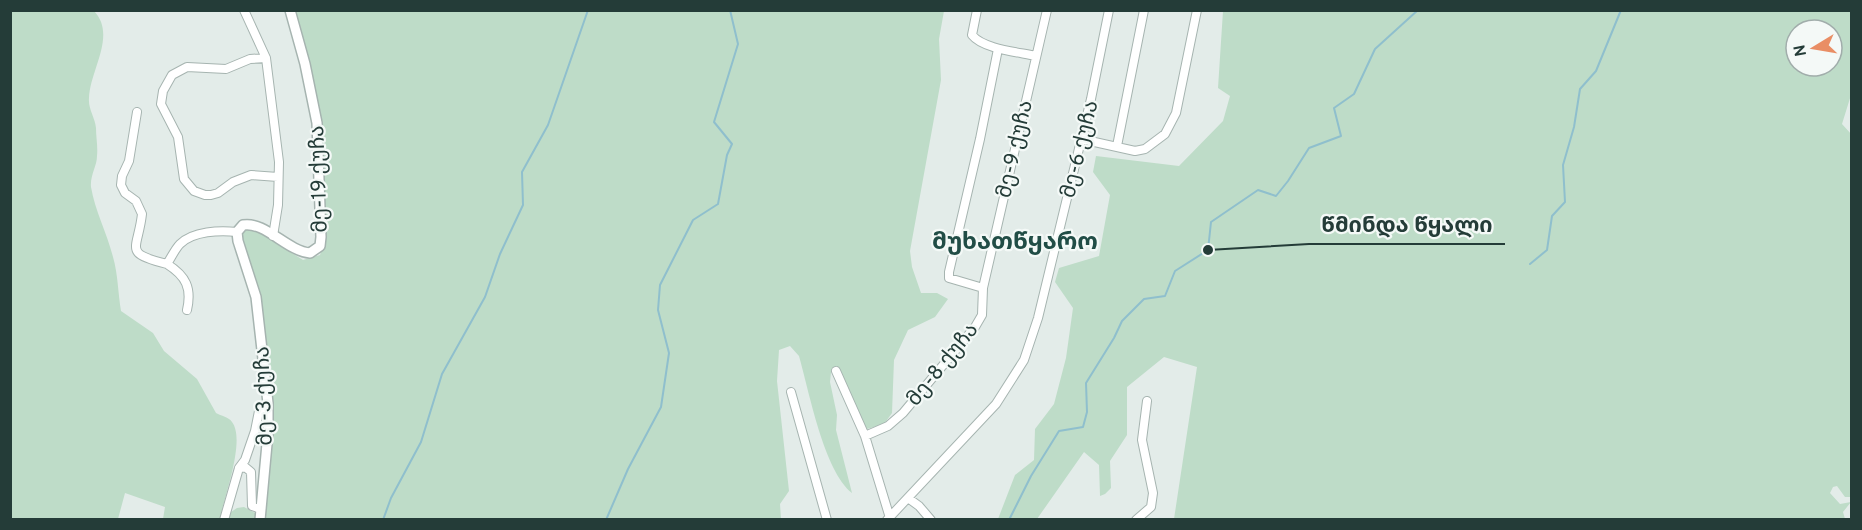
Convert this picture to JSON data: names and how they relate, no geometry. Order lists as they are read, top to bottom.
{
  "streets": {
    "street": [
      "მე-9 ქუჩა",
      "მე-6 ქუჩა",
      "მე-19 ქუჩა",
      "მე-8 ქუჩა",
      "მე-3 ქუჩა"
    ]
  },
  "crossings": [
    ["მე-9 ქუჩა", "მე-8 ქუჩა"],
    ["მე-19 ქუჩა", "მე-3 ქუჩა"]
  ],
  "districts": ["მუხათწყარო"],
  "places": ["წმინდა წყალი"],
  "north": "left"
}
